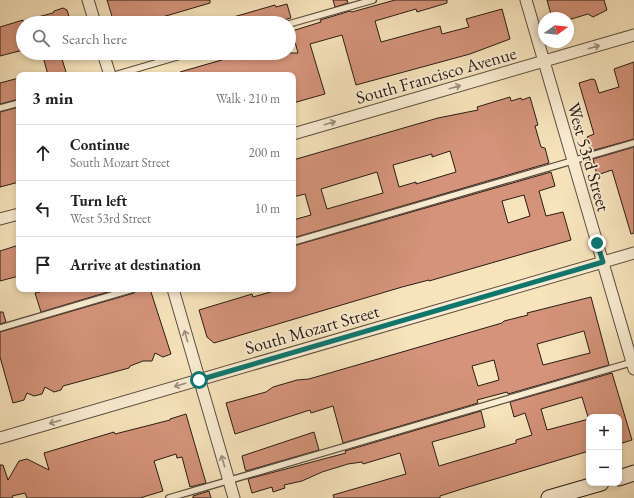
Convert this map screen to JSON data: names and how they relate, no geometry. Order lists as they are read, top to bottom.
{
  "streets": {
    "street": ["South Francisco Avenue", "West 53rd Street", "South Mozart Street"]
  },
  "crossings": [
    ["South Francisco Avenue", "West 53rd Street"],
    ["West 53rd Street", "South Mozart Street"]
  ],
  "one_way": ["South Francisco Avenue"],
  "north": "right",
  "page": {
    "search": "Search here",
    "heading": ["3 min", "Walk · 210 m"],
    "list": [
      ["Continue", "South Mozart Street", "200 m"],
      ["Turn left", "West 53rd Street", "10 m"],
      "Arrive at destination"
    ],
    "map_buttons": ["+", "−"]
  }
}
